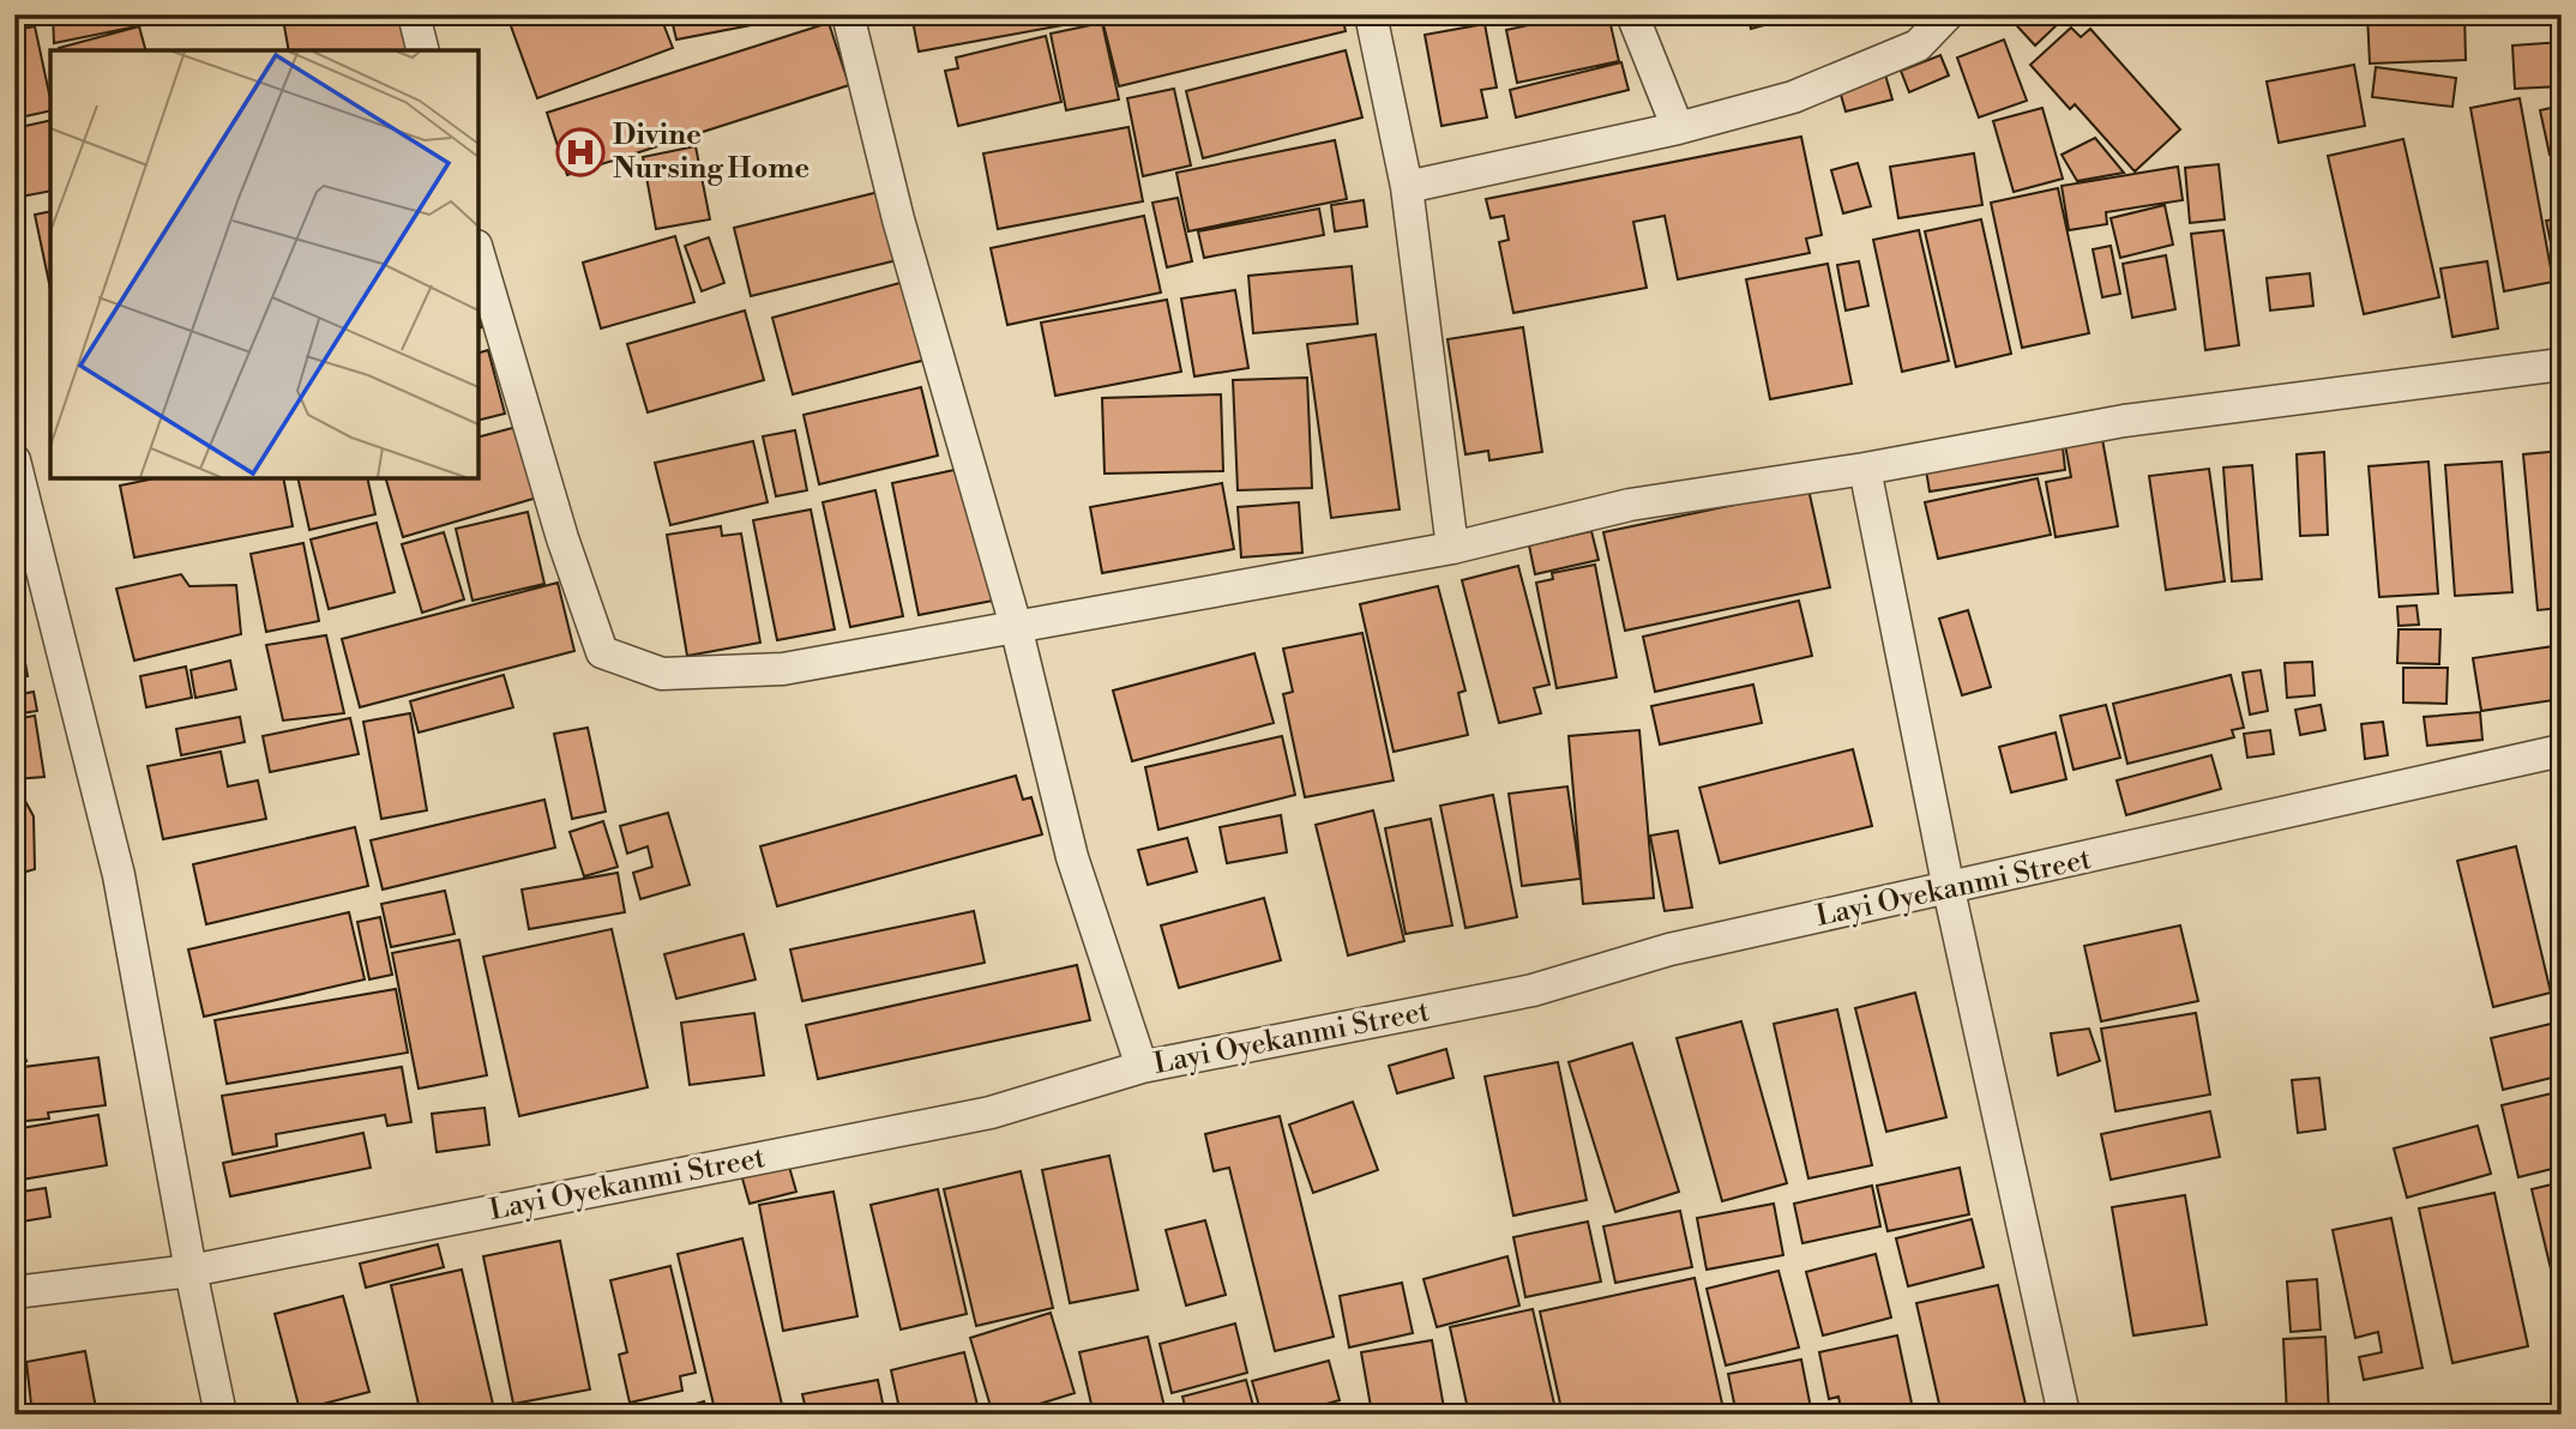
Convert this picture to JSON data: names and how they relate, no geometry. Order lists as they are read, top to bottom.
{
  "streets": {
    "street": ["Layi Oyekanmi Street"]
  },
  "places": {
    "hospital": ["Divine Nursing Home"]
  }
}
